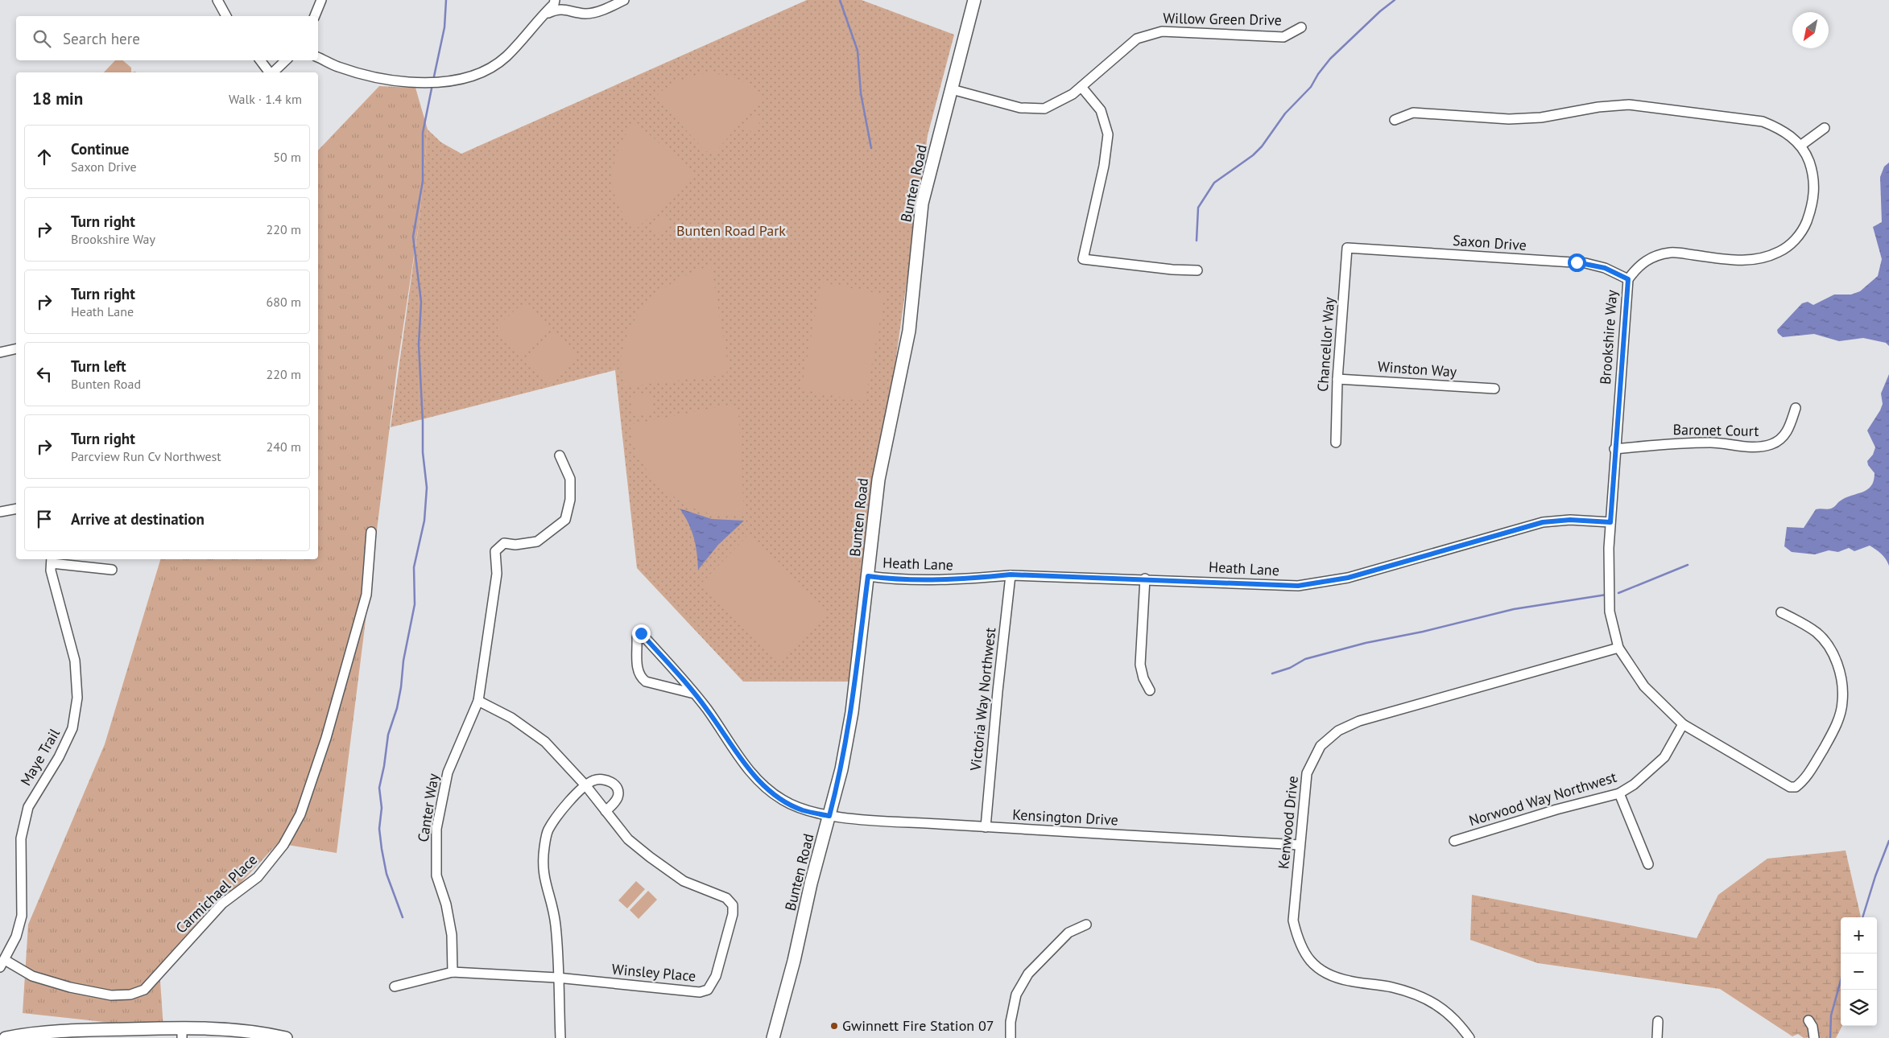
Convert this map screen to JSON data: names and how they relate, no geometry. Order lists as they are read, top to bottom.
{
  "streets": {
    "street": [
      "Willow Green Drive",
      "Bunten Road",
      "Saxon Drive",
      "Brookshire Way",
      "Chancellor Way",
      "Winston Way",
      "Baronet Court",
      "Heath Lane",
      "Victoria Way Northwest",
      "Maye Trail",
      "Norwood Way Northwest",
      "Canter Way",
      "Kensington Drive",
      "Kenwood Drive",
      "Carmichael Place",
      "Winsley Place"
    ]
  },
  "crossings": [
    ["Willow Green Drive", "Bunten Road"],
    ["Bunten Road", "Heath Lane"],
    ["Bunten Road", "Kensington Drive"],
    ["Saxon Drive", "Brookshire Way"],
    ["Saxon Drive", "Chancellor Way"],
    ["Brookshire Way", "Baronet Court"],
    ["Brookshire Way", "Heath Lane"],
    ["Brookshire Way", "Norwood Way Northwest"],
    ["Brookshire Way", "Kenwood Drive"],
    ["Chancellor Way", "Winston Way"],
    ["Heath Lane", "Victoria Way Northwest"],
    ["Victoria Way Northwest", "Kensington Drive"],
    ["Maye Trail", "Carmichael Place"],
    ["Canter Way", "Winsley Place"],
    ["Kensington Drive", "Kenwood Drive"]
  ],
  "parks": ["Bunten Road Park"],
  "places": ["Gwinnett Fire Station 07"],
  "north": "bottom left",
  "page": {
    "search": "Search here",
    "heading": ["18 min", "Walk · 1.4 km"],
    "list": [
      ["Continue", "Saxon Drive", "50 m"],
      ["Turn right", "Brookshire Way", "220 m"],
      ["Turn right", "Heath Lane", "680 m"],
      ["Turn left", "Bunten Road", "220 m"],
      ["Turn right", "Parcview Run Cv Northwest", "240 m"],
      "Arrive at destination"
    ],
    "map_buttons": ["+", "−"]
  }
}
